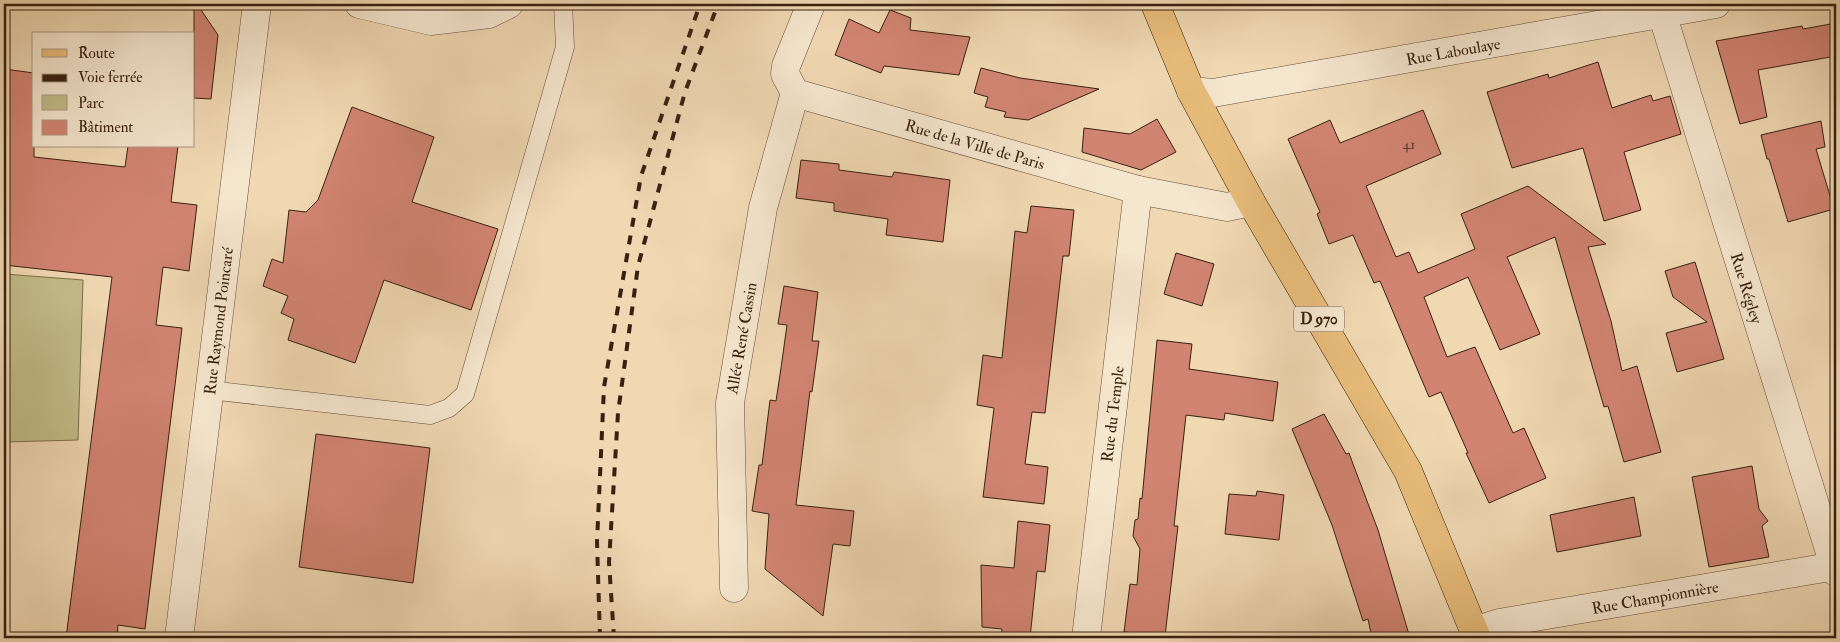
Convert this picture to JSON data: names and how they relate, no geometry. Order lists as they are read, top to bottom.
{
  "streets": {
    "main road": ["D 970"],
    "street": [
      "Rue Laboulaye",
      "Rue de la Ville de Paris",
      "Rue Régley",
      "Rue Raymond Poincaré",
      "Allée René Cassin",
      "Rue du Temple",
      "Rue Championnière"
    ]
  },
  "crossings": [
    ["Rue Laboulaye", "Rue Régley"],
    ["Rue Laboulaye", "D 970"],
    ["Rue de la Ville de Paris", "D 970"],
    ["Rue de la Ville de Paris", "Allée René Cassin"],
    ["Rue de la Ville de Paris", "Rue du Temple"],
    ["Rue Régley", "Rue Championnière"],
    ["D 970", "Rue Championnière"]
  ],
  "house_numbers": ["41"],
  "legend": [
    "Route",
    "Voie ferrée",
    "Parc",
    "Bâtiment"
  ]
}
